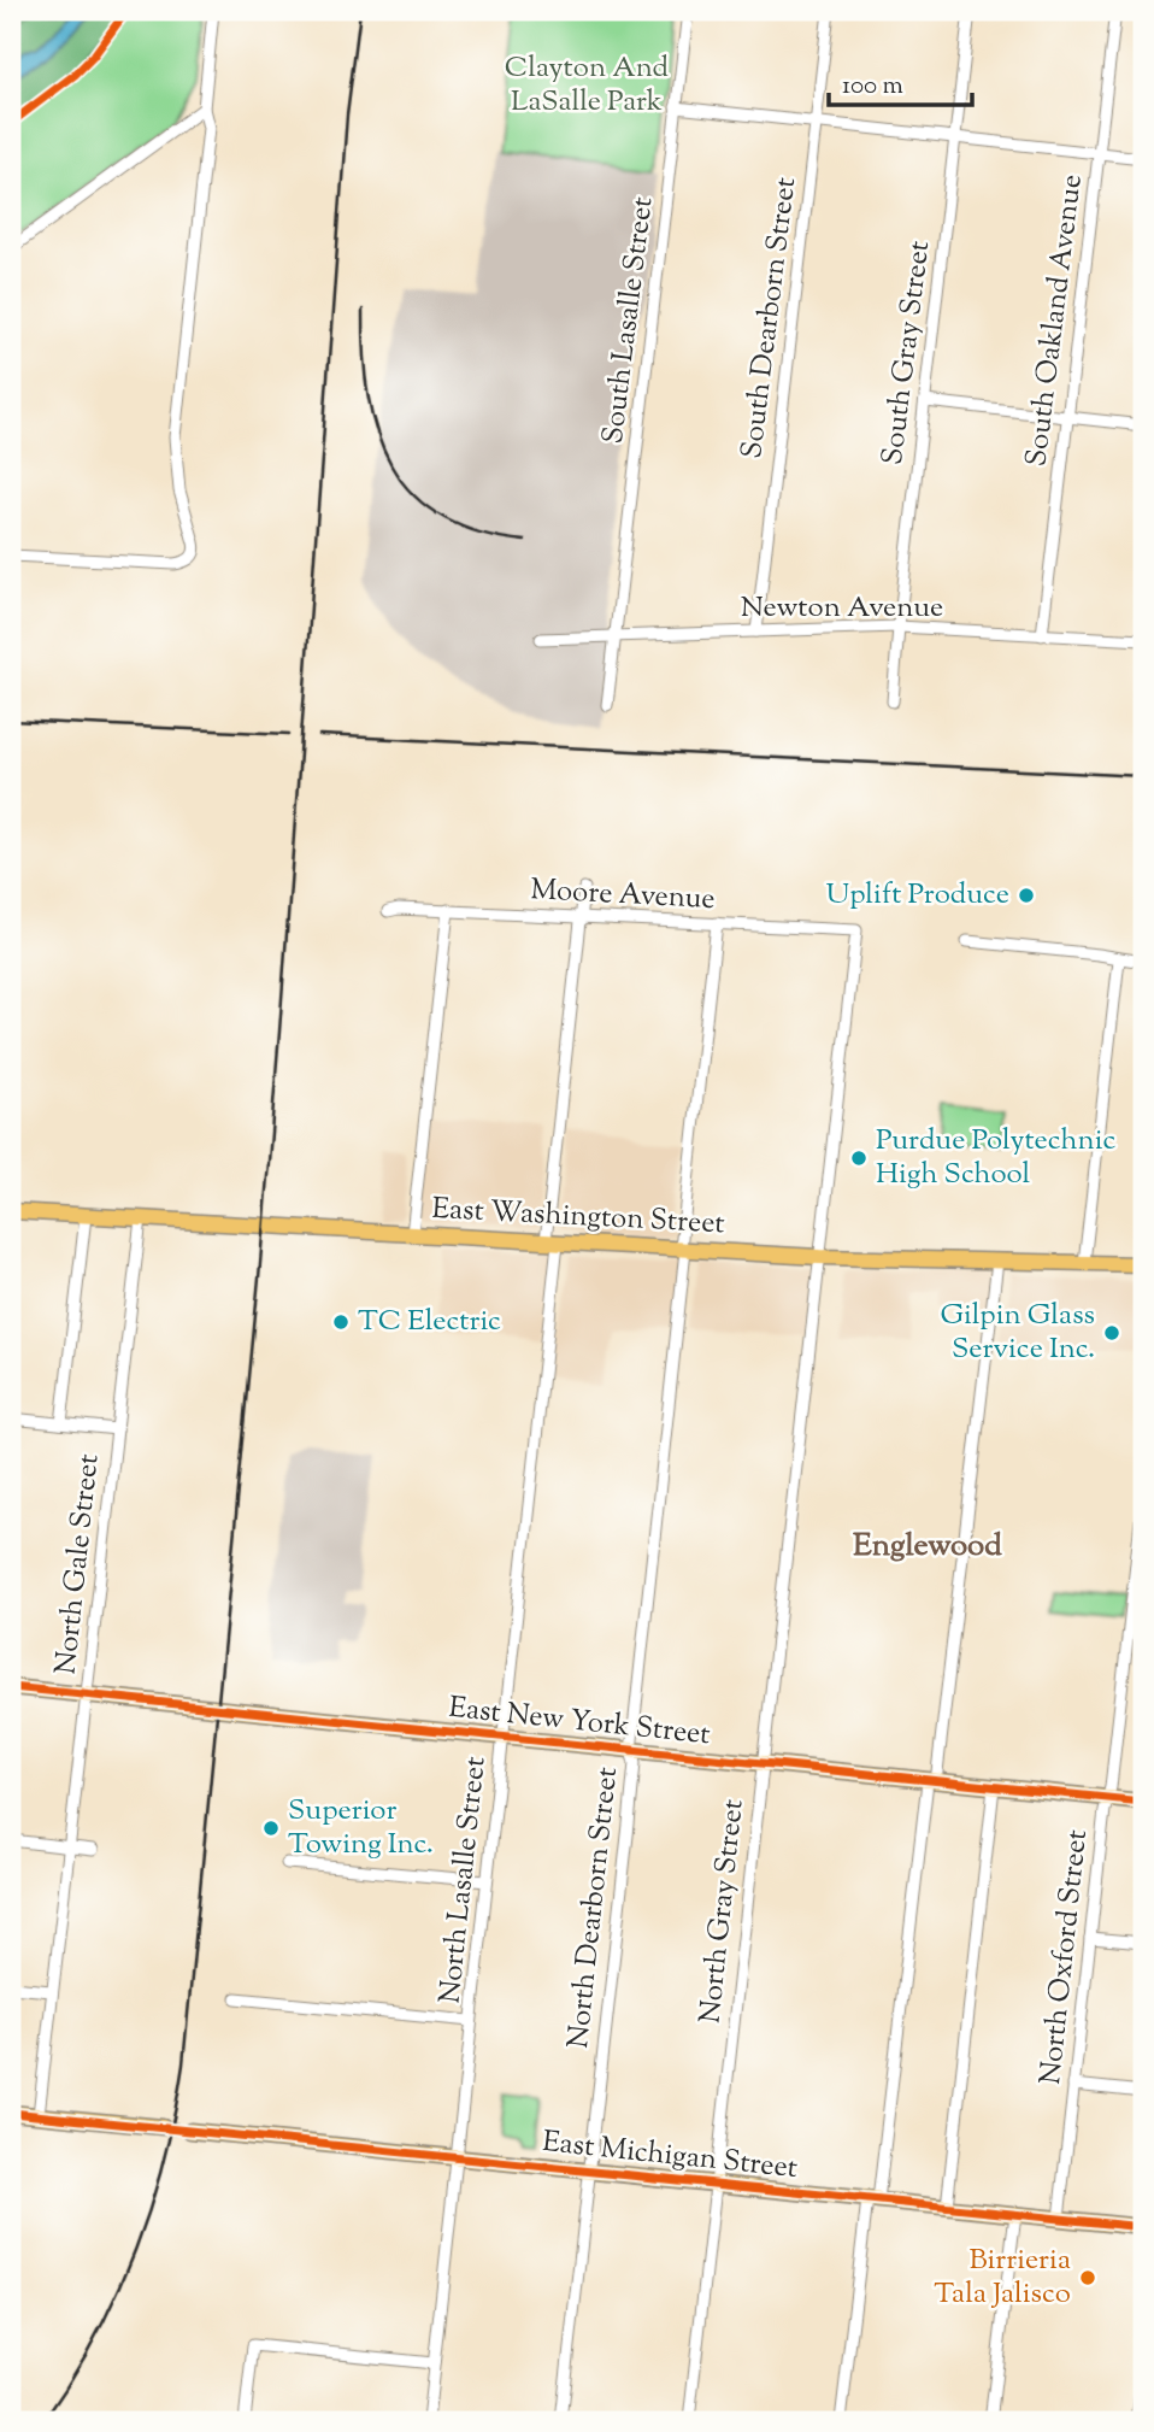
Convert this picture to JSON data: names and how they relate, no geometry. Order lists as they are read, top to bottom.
{
  "streets": {
    "main road": ["East Washington Street", "East New York Street", "East Michigan Street"],
    "street": [
      "South Dearborn Street",
      "South Lasalle Street",
      "South Oakland Avenue",
      "South Gray Street",
      "Newton Avenue",
      "Moore Avenue",
      "North Gale Street",
      "North Lasalle Street",
      "North Dearborn Street",
      "North Gray Street",
      "North Oxford Street"
    ]
  },
  "crossings": [
    ["South Dearborn Street", "Newton Avenue"],
    ["South Lasalle Street", "Newton Avenue"],
    ["South Oakland Avenue", "Newton Avenue"],
    ["South Gray Street", "Newton Avenue"],
    ["Moore Avenue", "East Washington Street"],
    ["Moore Avenue", "North Gray Street"],
    ["East Washington Street", "North Gale Street"],
    ["East Washington Street", "North Lasalle Street"],
    ["East Washington Street", "North Dearborn Street"],
    ["East Washington Street", "North Gray Street"],
    ["North Gale Street", "East New York Street"],
    ["East New York Street", "North Lasalle Street"],
    ["East New York Street", "North Dearborn Street"],
    ["East New York Street", "North Gray Street"],
    ["East New York Street", "North Oxford Street"],
    ["North Lasalle Street", "East Michigan Street"],
    ["North Dearborn Street", "East Michigan Street"],
    ["North Gray Street", "East Michigan Street"],
    ["North Oxford Street", "East Michigan Street"]
  ],
  "districts": ["Englewood"],
  "parks": ["Clayton And LaSalle Park"],
  "places": [
    "Uplift Produce",
    "Purdue Polytechnic High School",
    "TC Electric",
    "Gilpin Glass Service Inc.",
    "Superior Towing Inc.",
    "Birrieria Tala Jalisco"
  ],
  "scale_bar": "100 m"
}
